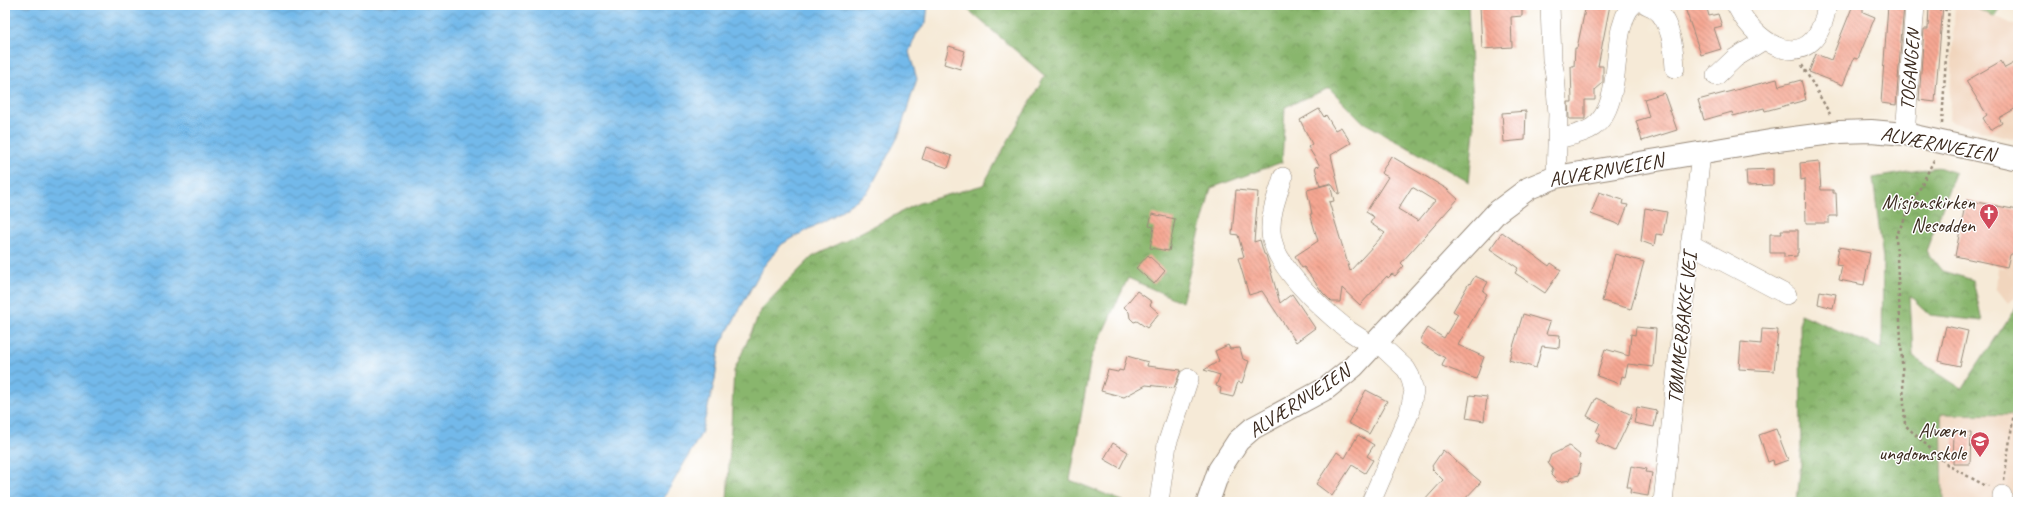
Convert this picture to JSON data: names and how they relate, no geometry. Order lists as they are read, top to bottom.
{
  "streets": {
    "main road": ["ALVÆRNVEIEN"],
    "street": ["TOGANGEN", "TØMMERBAKKE VEI"]
  },
  "crossings": [
    ["TOGANGEN", "ALVÆRNVEIEN"],
    ["ALVÆRNVEIEN", "TØMMERBAKKE VEI"]
  ],
  "places": {
    "church": ["Misjonskirken Nesodden"],
    "school or university": ["Alværn ungdomsskole"]
  }
}
